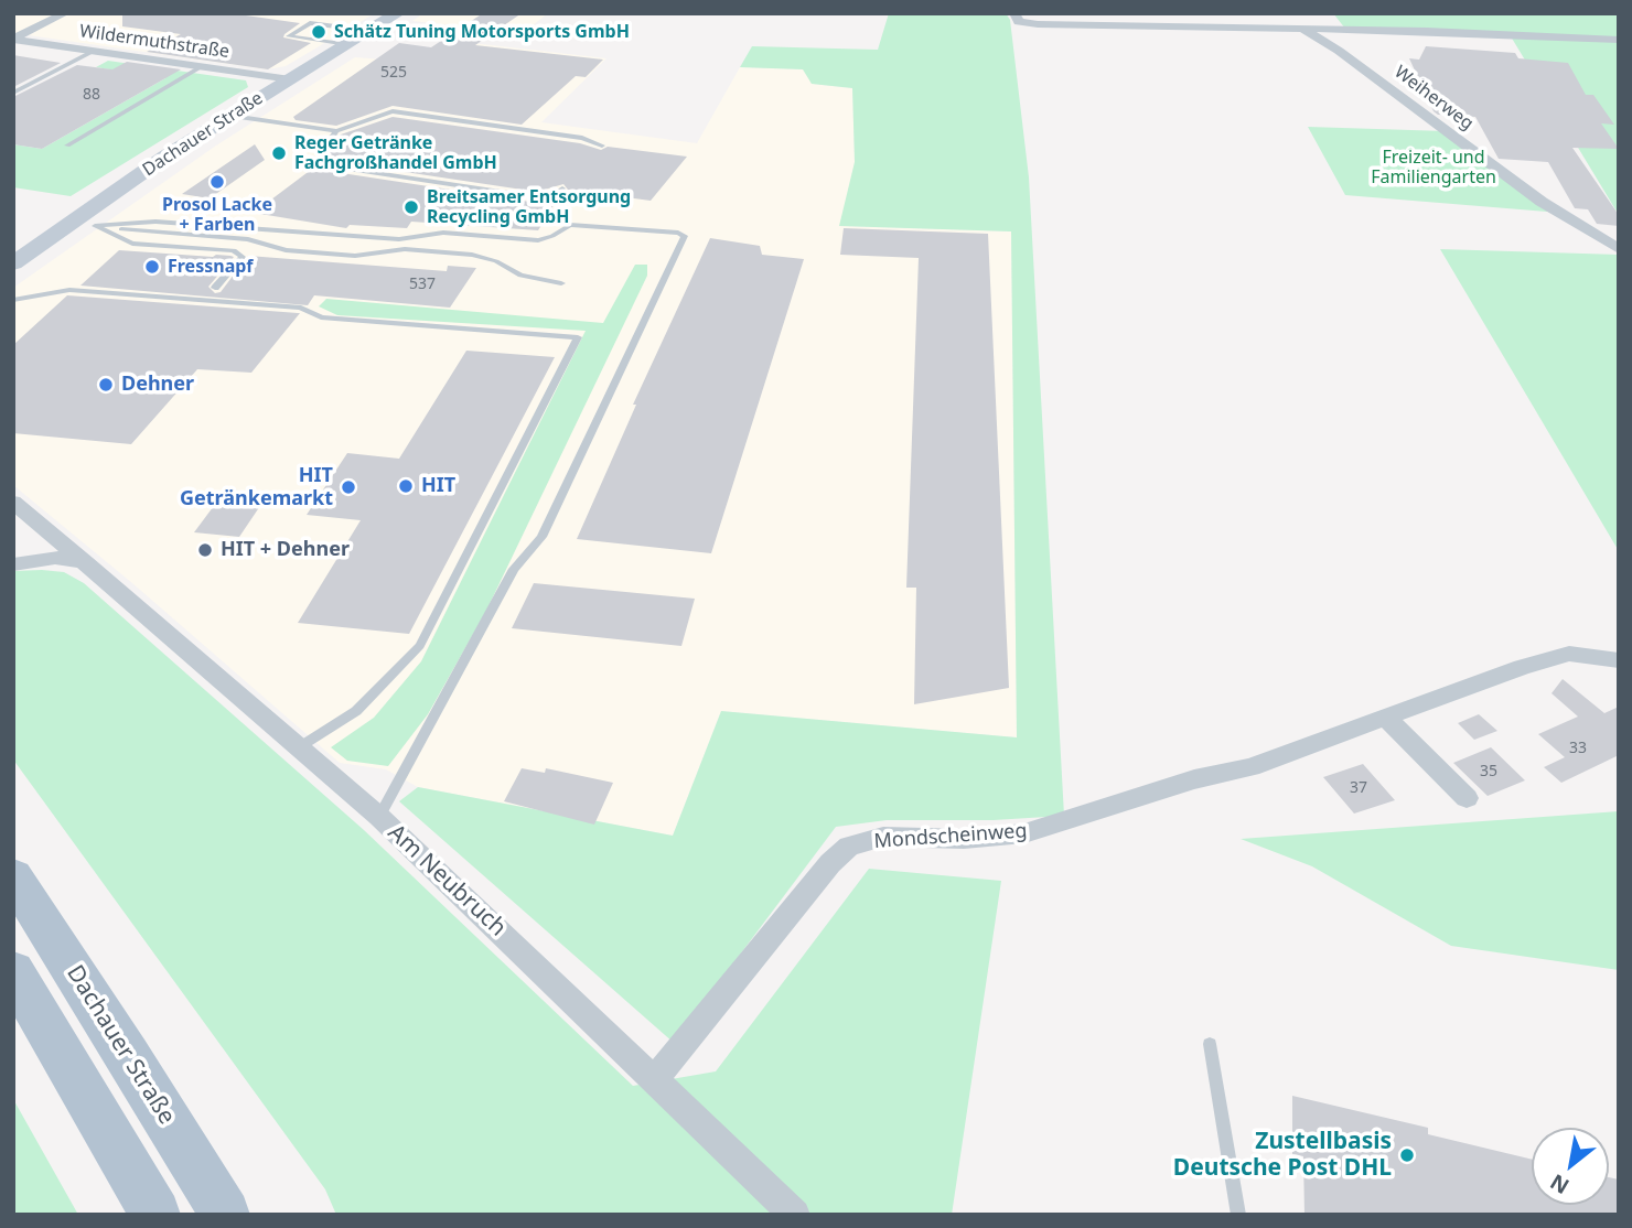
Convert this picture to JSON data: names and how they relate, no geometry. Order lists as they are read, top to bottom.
{
  "streets": {
    "main road": ["Dachauer Straße"],
    "street": [
      "Wildermuthstraße",
      "Weiherweg",
      "Mondscheinweg",
      "Am Neubruch"
    ]
  },
  "crossings": [
    ["Wildermuthstraße", "Dachauer Straße"],
    ["Mondscheinweg", "Am Neubruch"]
  ],
  "parks": ["Freizeit- und Familiengarten"],
  "places": [
    "Schätz Tuning Motorsports GmbH",
    "Reger Getränke Fachgroßhandel GmbH",
    "Prosol Lacke + Farben",
    "Breitsamer Entsorgung Recycling GmbH",
    "Fressnapf",
    "Dehner",
    "HIT",
    "HIT Getränkemarkt",
    "HIT + Dehner",
    "Zustellbasis Deutsche Post DHL"
  ],
  "house_numbers": [
    "525",
    "88",
    "537",
    "33",
    "35",
    "37"
  ],
  "north": "bottom left"
}
